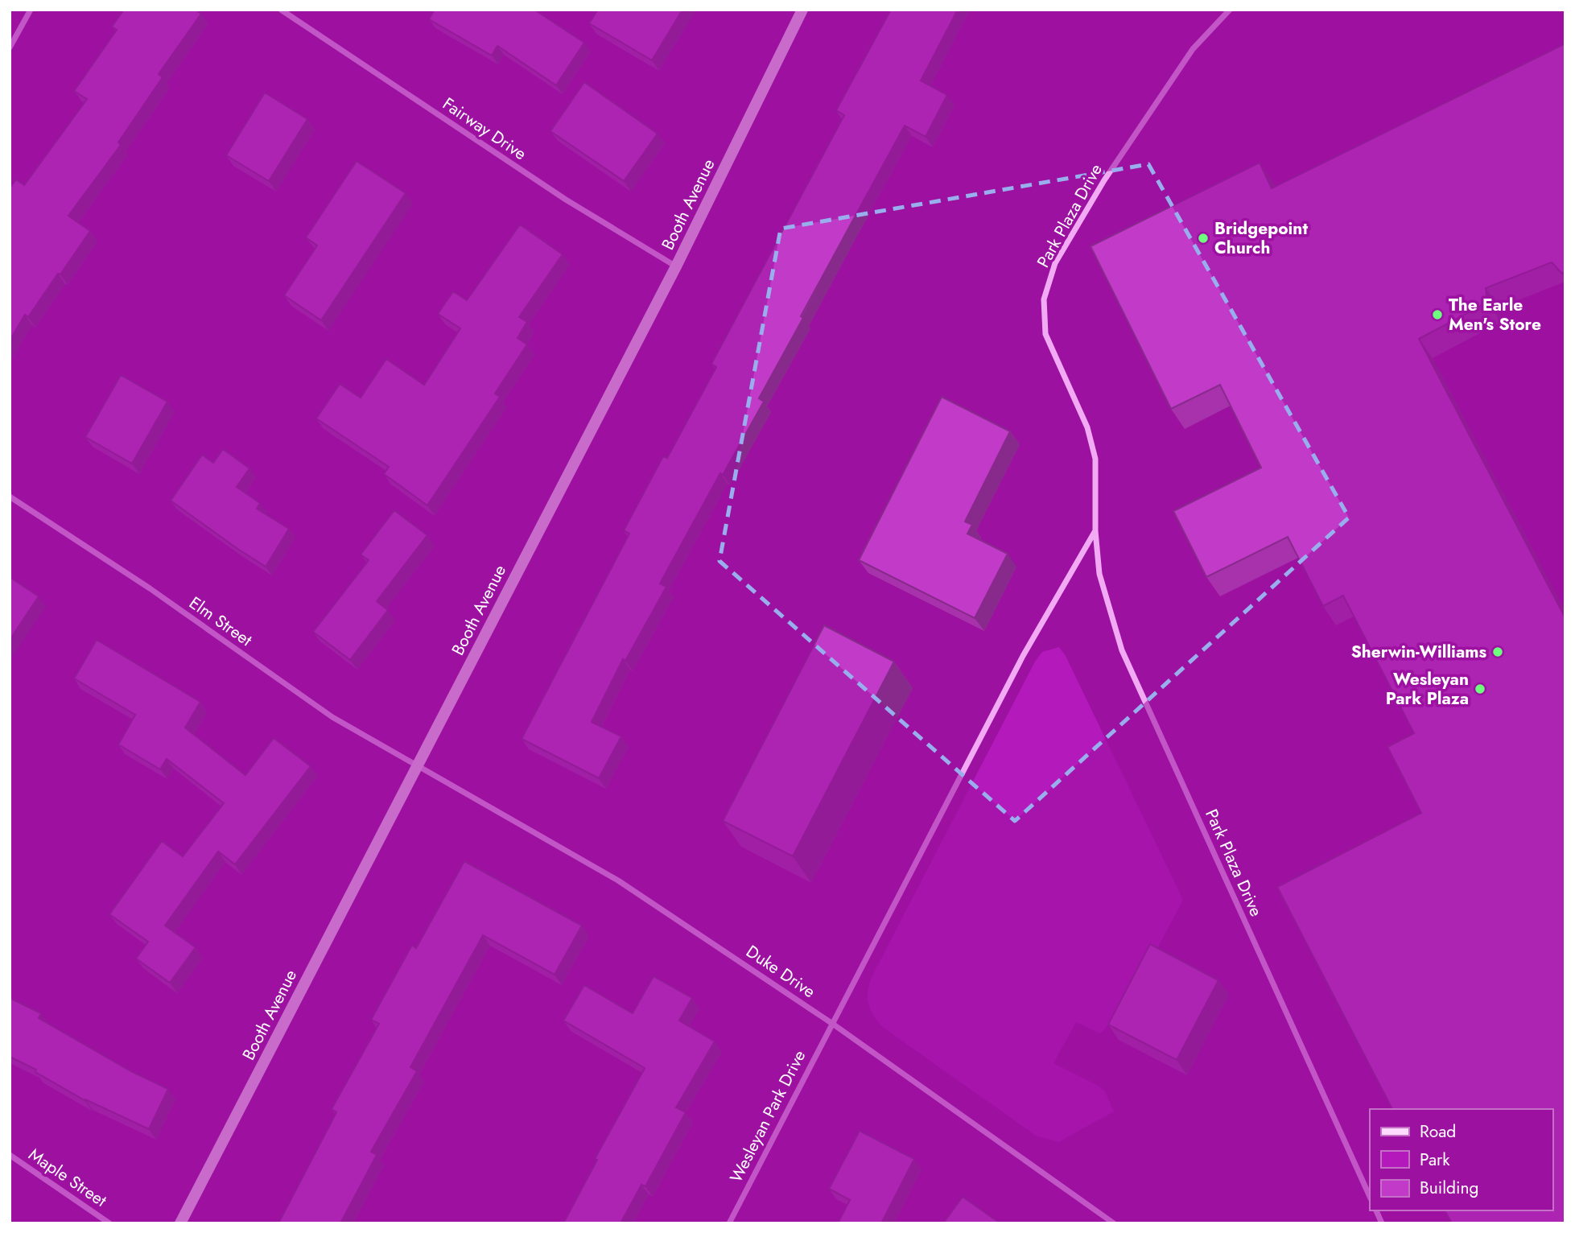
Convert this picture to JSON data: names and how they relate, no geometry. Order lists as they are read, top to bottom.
{
  "streets": {
    "street": [
      "Fairway Drive",
      "Booth Avenue",
      "Park Plaza Drive",
      "Elm Street",
      "Duke Drive",
      "Wesleyan Park Drive",
      "Maple Street"
    ]
  },
  "crossings": [
    ["Fairway Drive", "Booth Avenue"],
    ["Booth Avenue", "Elm Street"],
    ["Booth Avenue", "Duke Drive"],
    ["Elm Street", "Duke Drive"],
    ["Duke Drive", "Wesleyan Park Drive"]
  ],
  "places": [
    "Bridgepoint Church",
    "The Earle Men's Store",
    "Sherwin-Williams",
    "Wesleyan Park Plaza"
  ],
  "legend": ["Road", "Park", "Building"]
}
